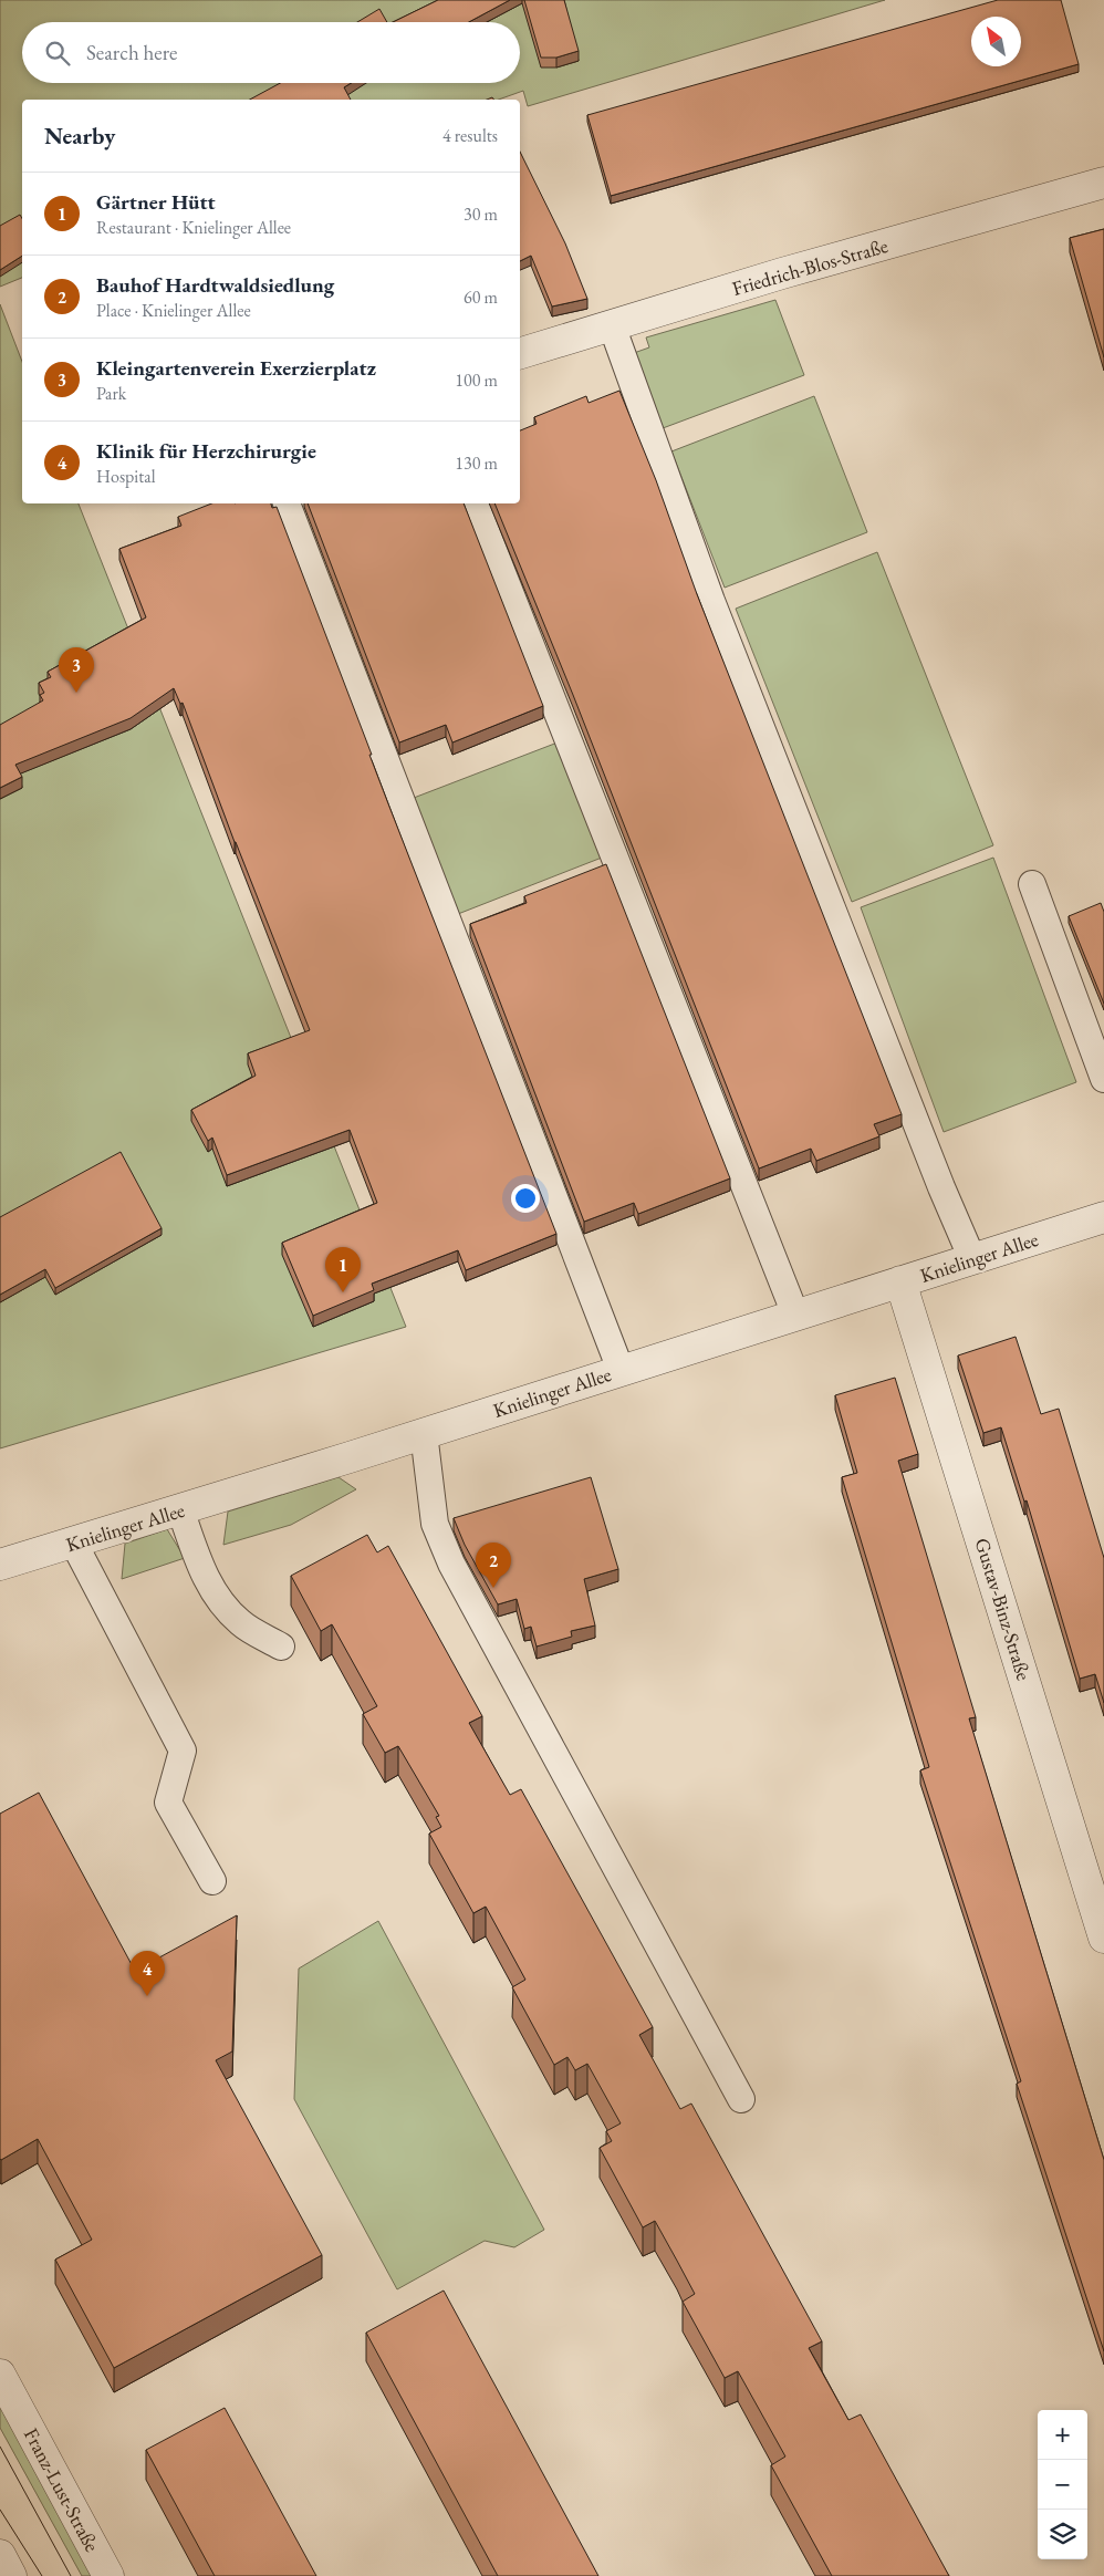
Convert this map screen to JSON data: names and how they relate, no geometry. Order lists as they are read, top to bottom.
{
  "streets": {
    "street": [
      "Friedrich-Blos-Straße",
      "Knielinger Allee",
      "Gustav-Binz-Straße",
      "Franz-Lust-Straße"
    ]
  },
  "crossings": [
    ["Knielinger Allee", "Gustav-Binz-Straße"]
  ],
  "north": "top left",
  "page": {
    "search": "Search here",
    "heading": ["Nearby", "4 results"],
    "list": [
      {
        "mark": "1",
        "name": "Gärtner Hütt",
        "note": "Restaurant · Knielinger Allee",
        "value": "30 m"
      },
      {
        "mark": "2",
        "name": "Bauhof Hardtwaldsiedlung",
        "note": "Place · Knielinger Allee",
        "value": "60 m"
      },
      {
        "mark": "3",
        "name": "Kleingartenverein Exerzierplatz",
        "note": "Park",
        "value": "100 m"
      },
      {
        "mark": "4",
        "name": "Klinik für Herzchirurgie",
        "note": "Hospital",
        "value": "130 m"
      }
    ],
    "pins": [
      "3",
      "1",
      "2",
      "4"
    ],
    "map_buttons": ["+", "−"]
  }
}
